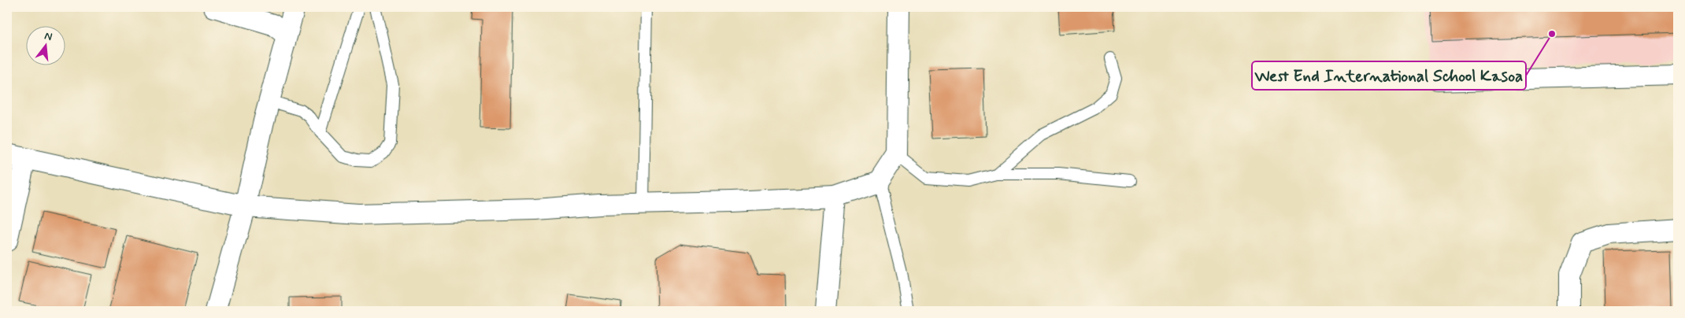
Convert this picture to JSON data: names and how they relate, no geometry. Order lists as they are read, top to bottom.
{
  "places": ["West End International School Kasoa"],
  "north": "top"
}
